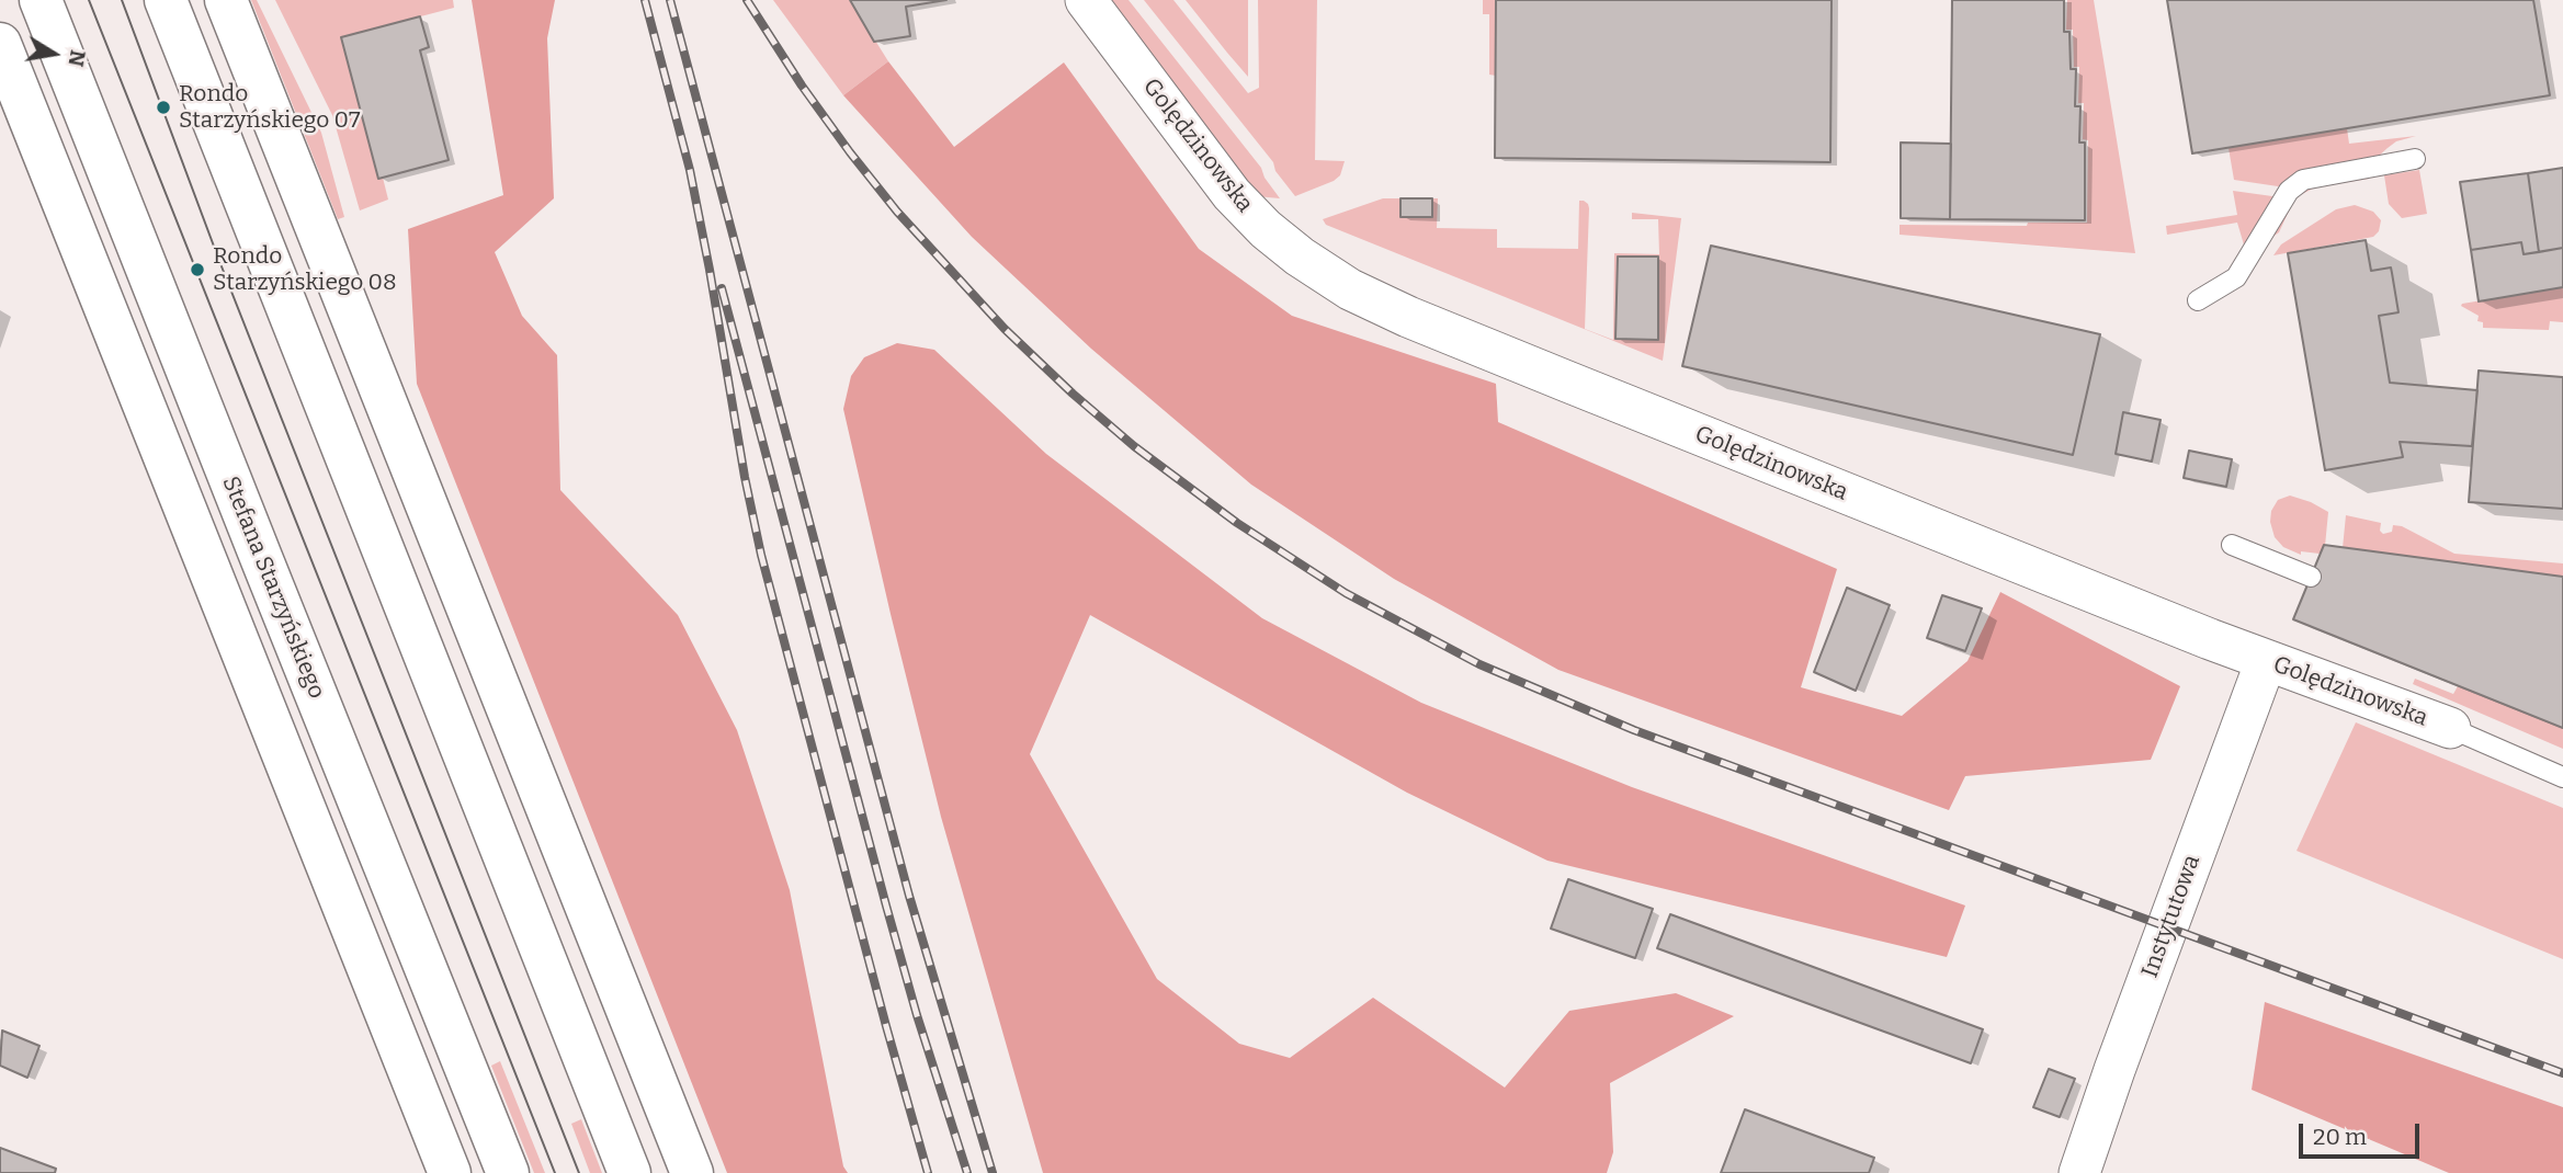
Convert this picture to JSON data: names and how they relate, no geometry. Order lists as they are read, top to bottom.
{
  "streets": {
    "main road": ["Stefana Starzyńskiego"],
    "street": ["Golędzinowska", "Instytutowa"]
  },
  "crossings": [
    ["Golędzinowska", "Instytutowa"]
  ],
  "places": ["Rondo Starzyńskiego 07", "Rondo Starzyńskiego 08"],
  "scale_bar": "20 m",
  "north": "right"
}
